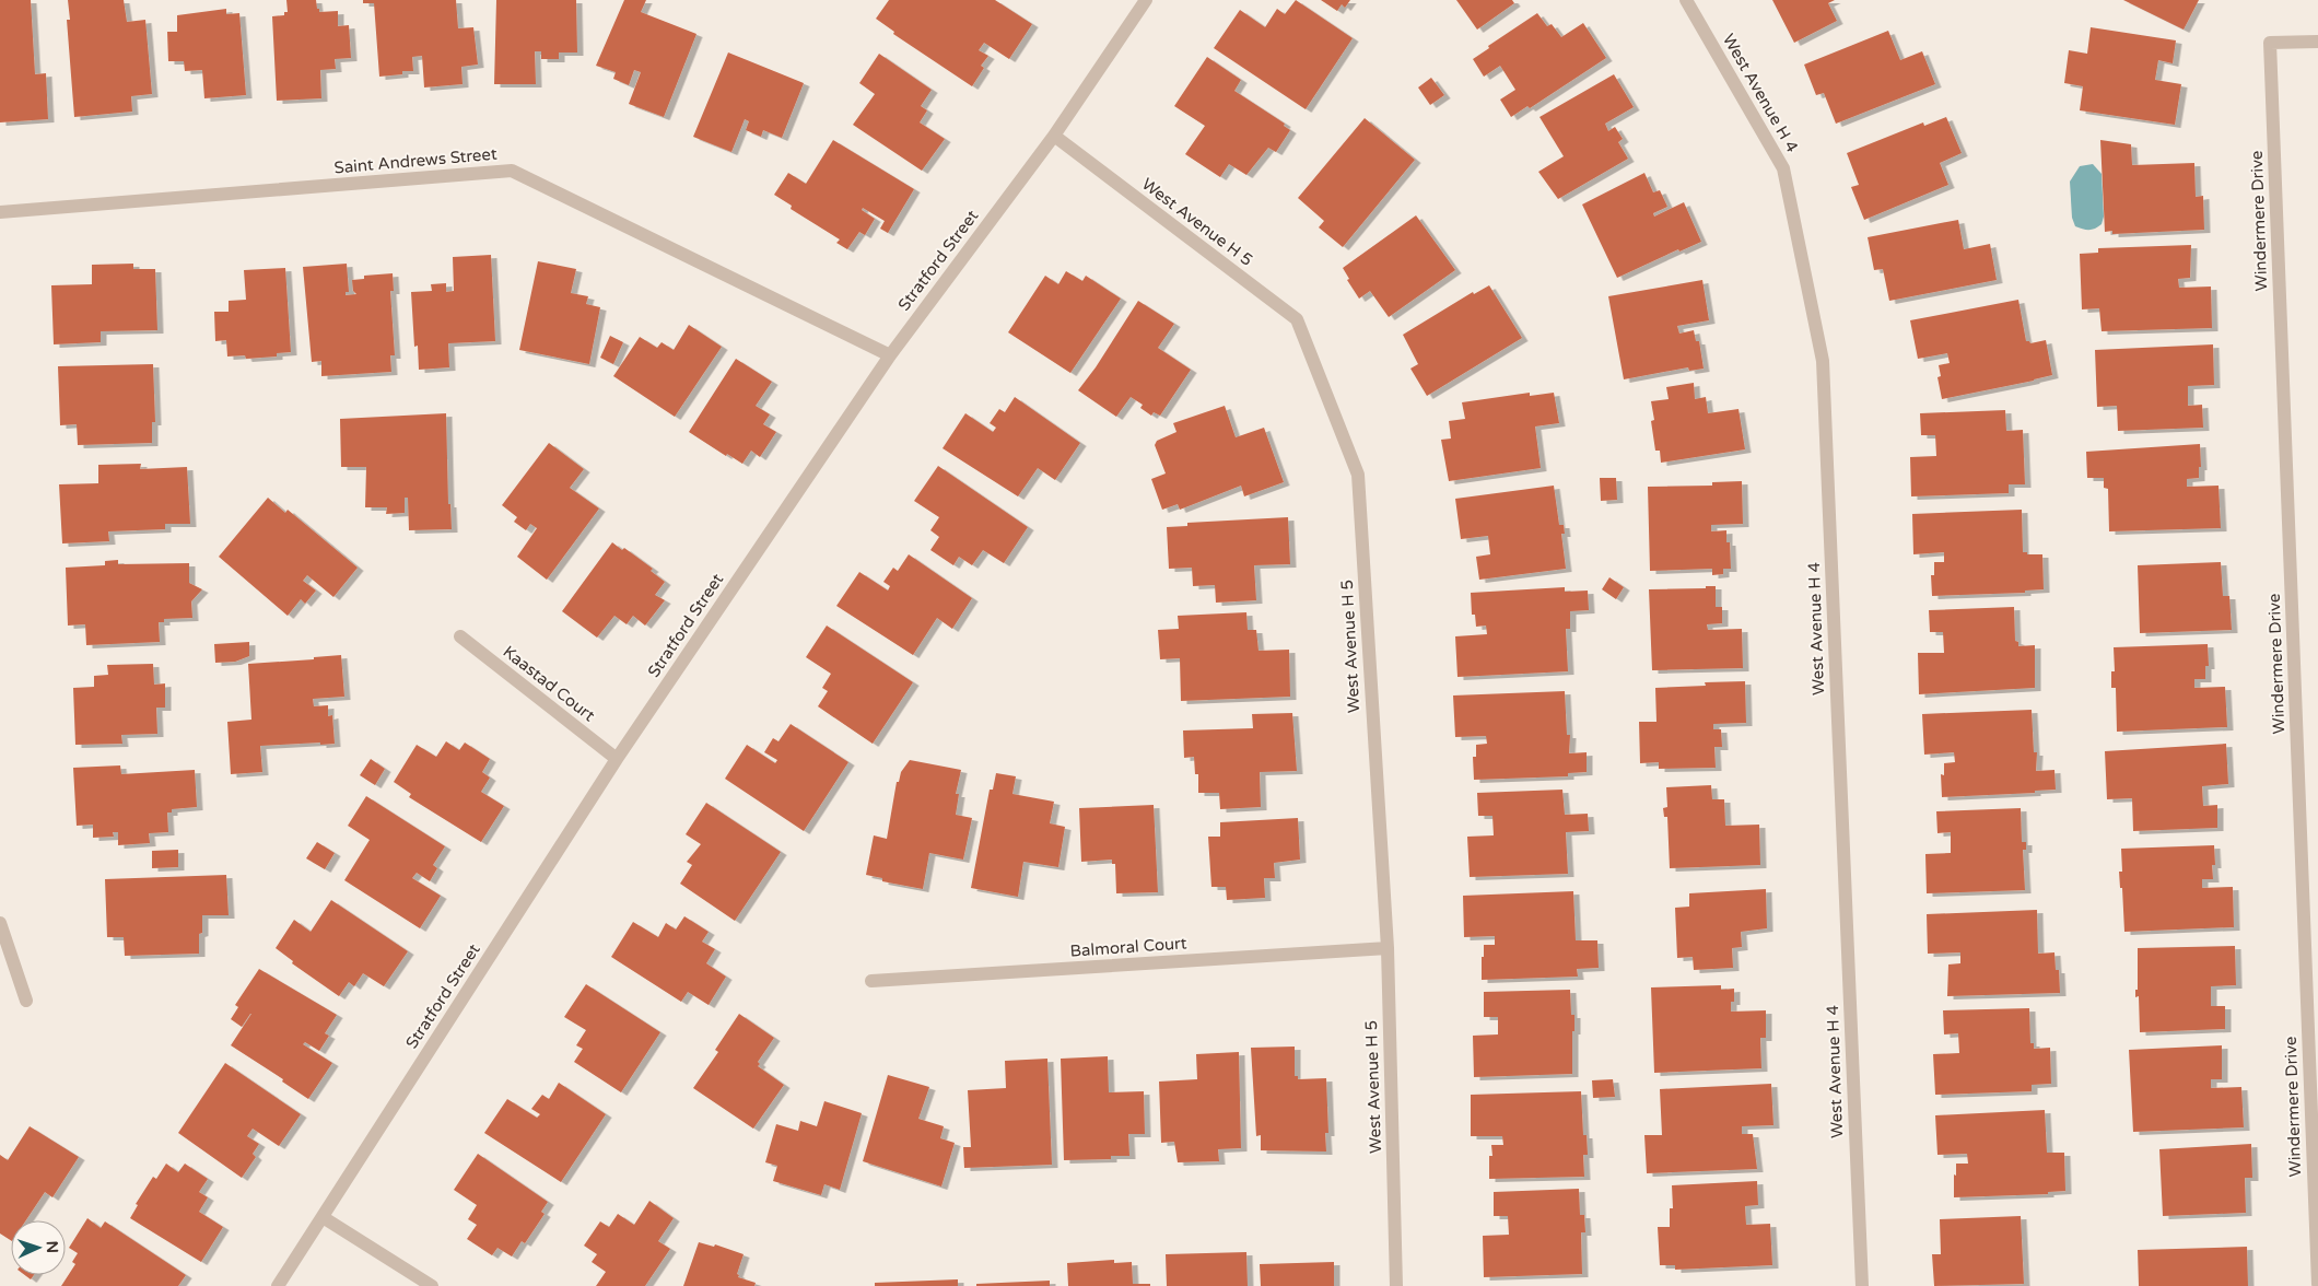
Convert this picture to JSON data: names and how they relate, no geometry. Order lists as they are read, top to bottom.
{
  "streets": {
    "street": [
      "West Avenue H 4",
      "Saint Andrews Street",
      "Windermere Drive",
      "West Avenue H 5",
      "Stratford Street",
      "Kaastad Court",
      "Balmoral Court"
    ]
  },
  "crossings": [
    ["Saint Andrews Street", "Stratford Street"],
    ["West Avenue H 5", "Stratford Street"],
    ["West Avenue H 5", "Balmoral Court"],
    ["Stratford Street", "Kaastad Court"]
  ],
  "north": "right"
}
